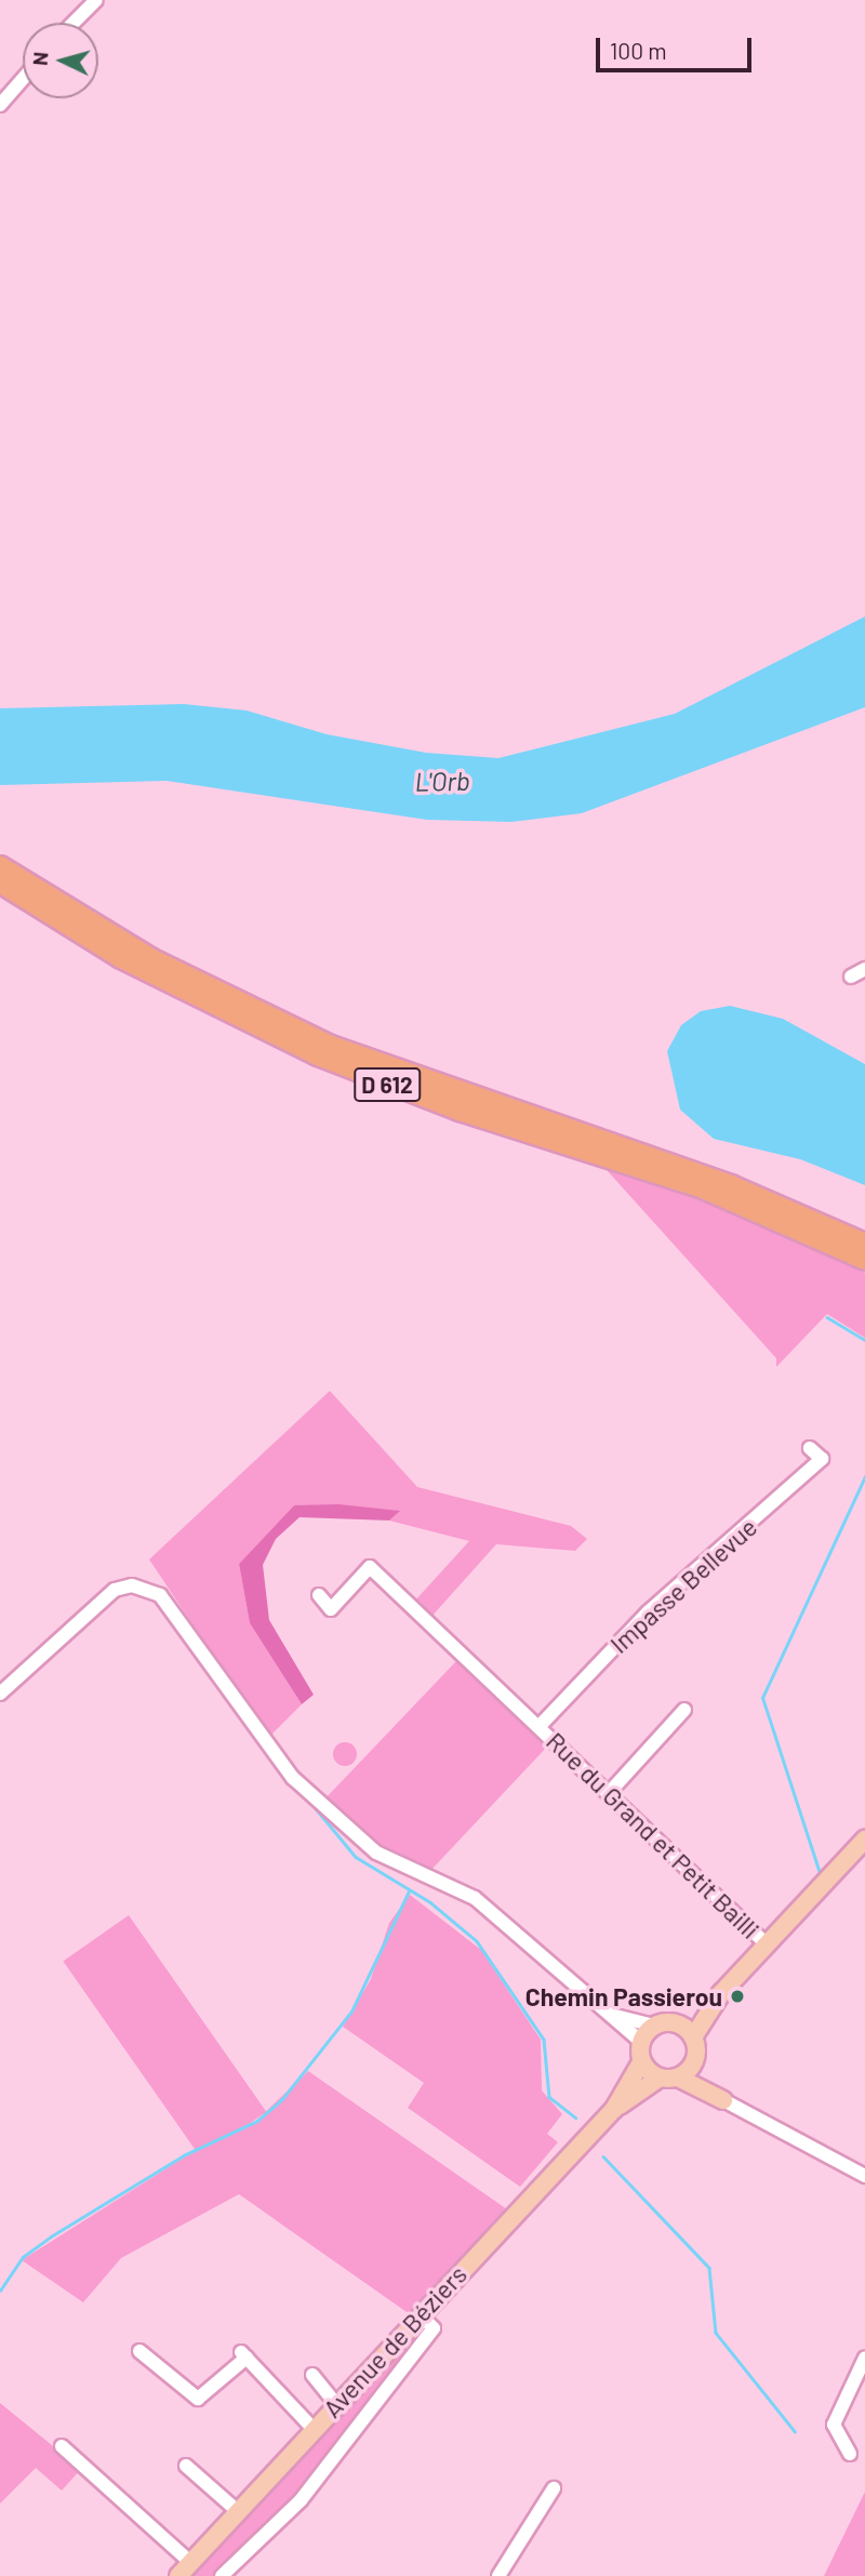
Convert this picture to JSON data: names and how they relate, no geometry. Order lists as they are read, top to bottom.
{
  "streets": {
    "highway": ["D 612"],
    "main road": ["Avenue de Béziers"],
    "street": ["Impasse Bellevue", "Rue du Grand et Petit Bailli"]
  },
  "crossings": [
    ["Impasse Bellevue", "Rue du Grand et Petit Bailli"]
  ],
  "water": ["L'Orb"],
  "places": ["Chemin Passierou"],
  "scale_bar": "100 m",
  "north": "left"
}
